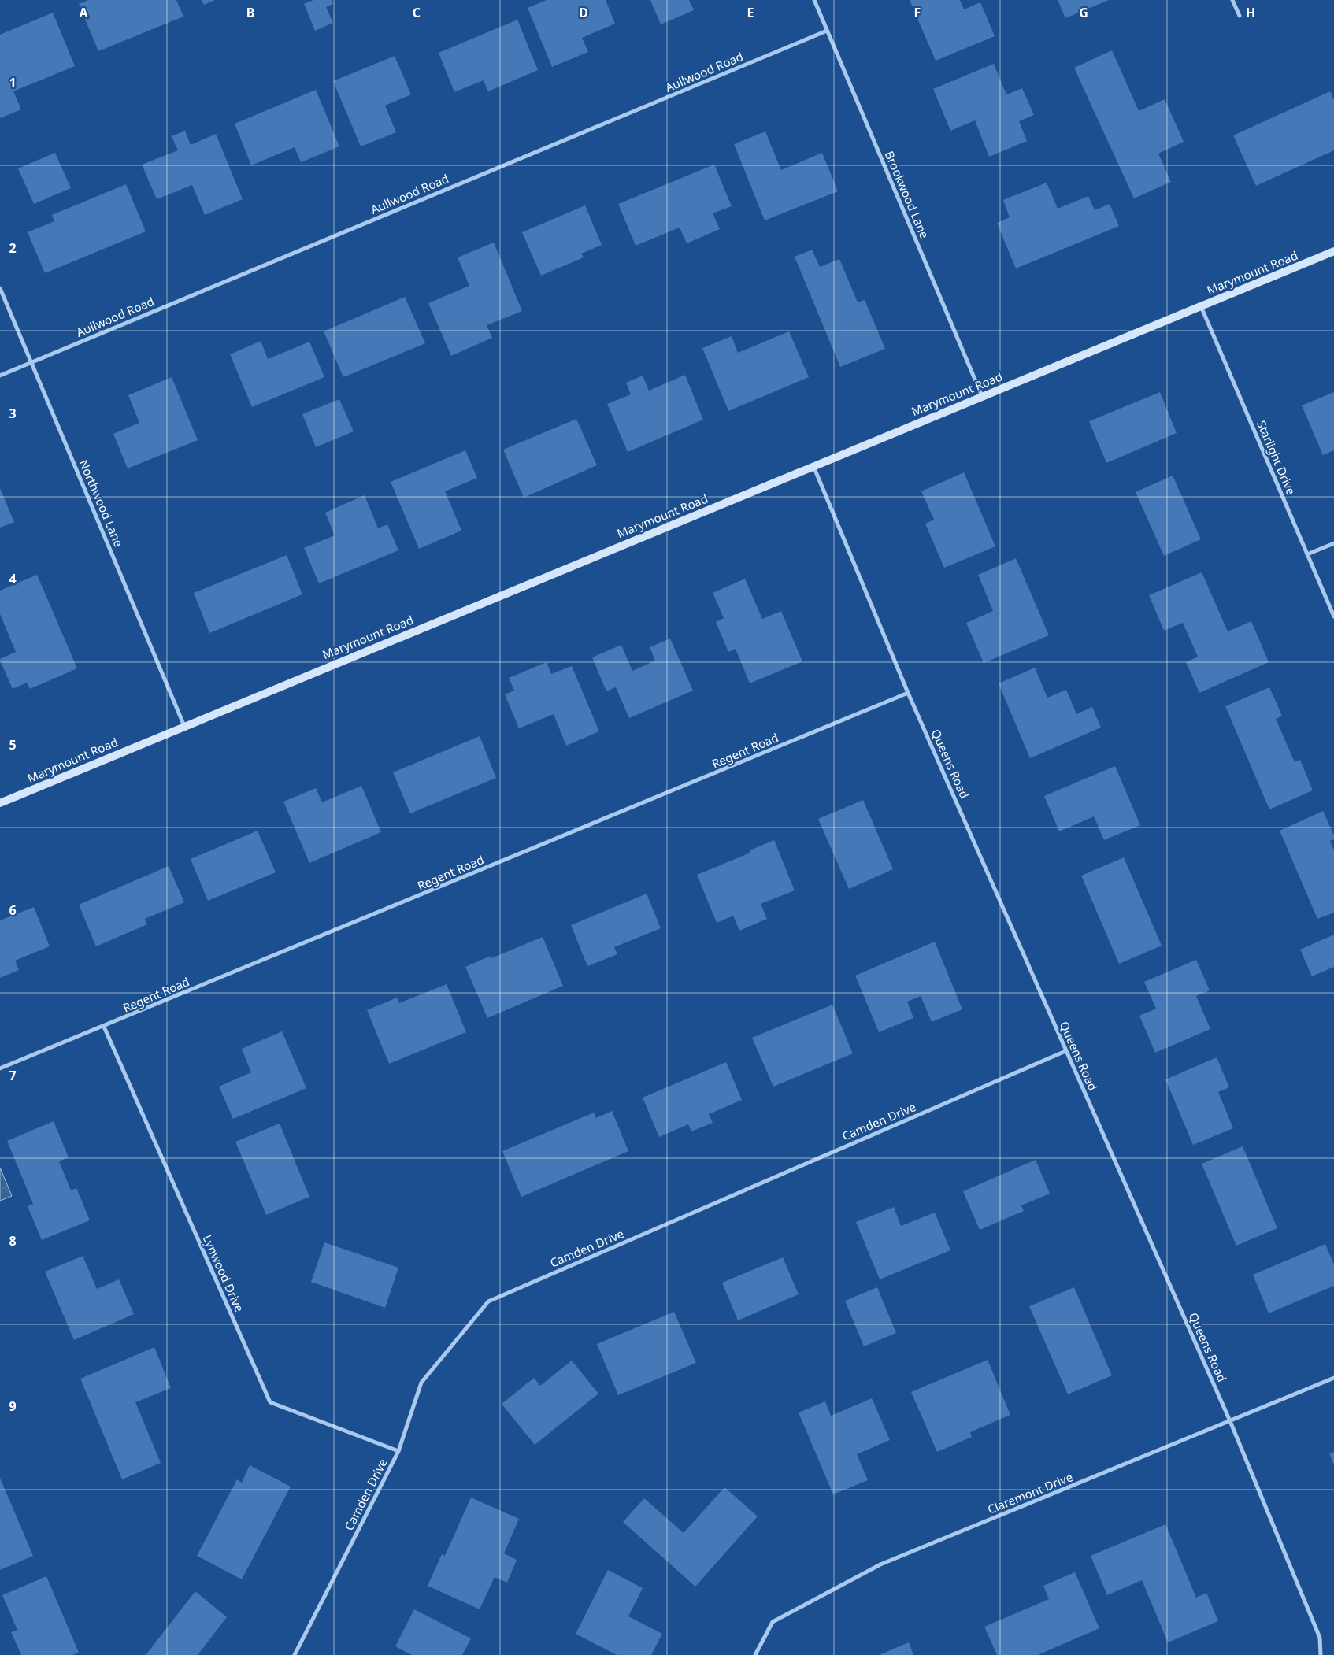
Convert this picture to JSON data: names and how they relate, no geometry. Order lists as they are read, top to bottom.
{
  "streets": {
    "street": [
      "Aullwood Road",
      "Brookwood Lane",
      "Marymount Road",
      "Starlight Drive",
      "Northwood Lane",
      "Regent Road",
      "Queens Road",
      "Camden Drive",
      "Lynwood Drive",
      "Claremont Drive"
    ]
  },
  "crossings": [
    ["Aullwood Road", "Brookwood Lane"],
    ["Aullwood Road", "Northwood Lane"],
    ["Brookwood Lane", "Marymount Road"],
    ["Marymount Road", "Starlight Drive"],
    ["Marymount Road", "Northwood Lane"],
    ["Marymount Road", "Queens Road"],
    ["Regent Road", "Queens Road"],
    ["Regent Road", "Lynwood Drive"],
    ["Queens Road", "Camden Drive"],
    ["Queens Road", "Claremont Drive"],
    ["Camden Drive", "Lynwood Drive"]
  ],
  "grid": {
    "columns": [
      "A",
      "B",
      "C",
      "D",
      "E",
      "F",
      "G",
      "H"
    ],
    "rows": [
      "1",
      "2",
      "3",
      "4",
      "5",
      "6",
      "7",
      "8",
      "9"
    ]
  }
}
